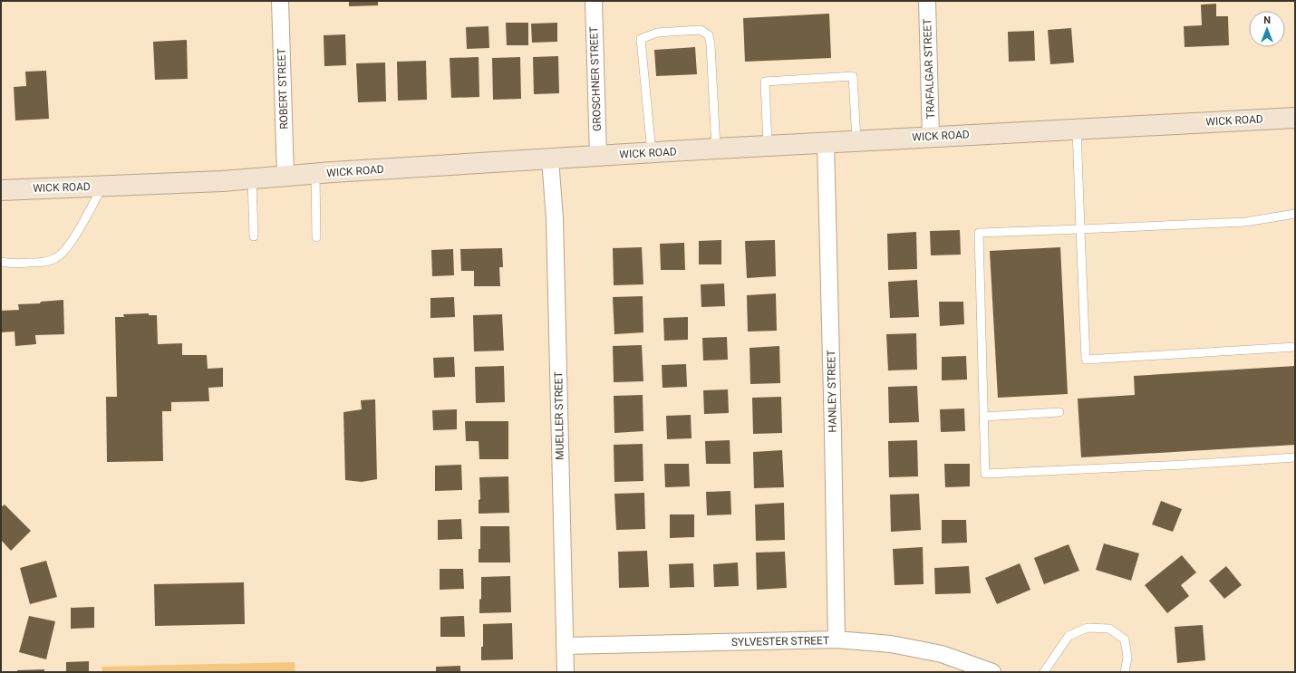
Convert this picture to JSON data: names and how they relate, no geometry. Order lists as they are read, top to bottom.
{
  "streets": {
    "street": [
      "TRAFALGAR STREET",
      "GROSCHNER STREET",
      "ROBERT STREET",
      "WICK ROAD",
      "HANLEY STREET",
      "MUELLER STREET",
      "SYLVESTER STREET"
    ]
  },
  "crossings": [
    ["TRAFALGAR STREET", "WICK ROAD"],
    ["GROSCHNER STREET", "WICK ROAD"],
    ["ROBERT STREET", "WICK ROAD"],
    ["WICK ROAD", "HANLEY STREET"],
    ["WICK ROAD", "MUELLER STREET"],
    ["HANLEY STREET", "SYLVESTER STREET"],
    ["MUELLER STREET", "SYLVESTER STREET"]
  ],
  "north": "top"
}
